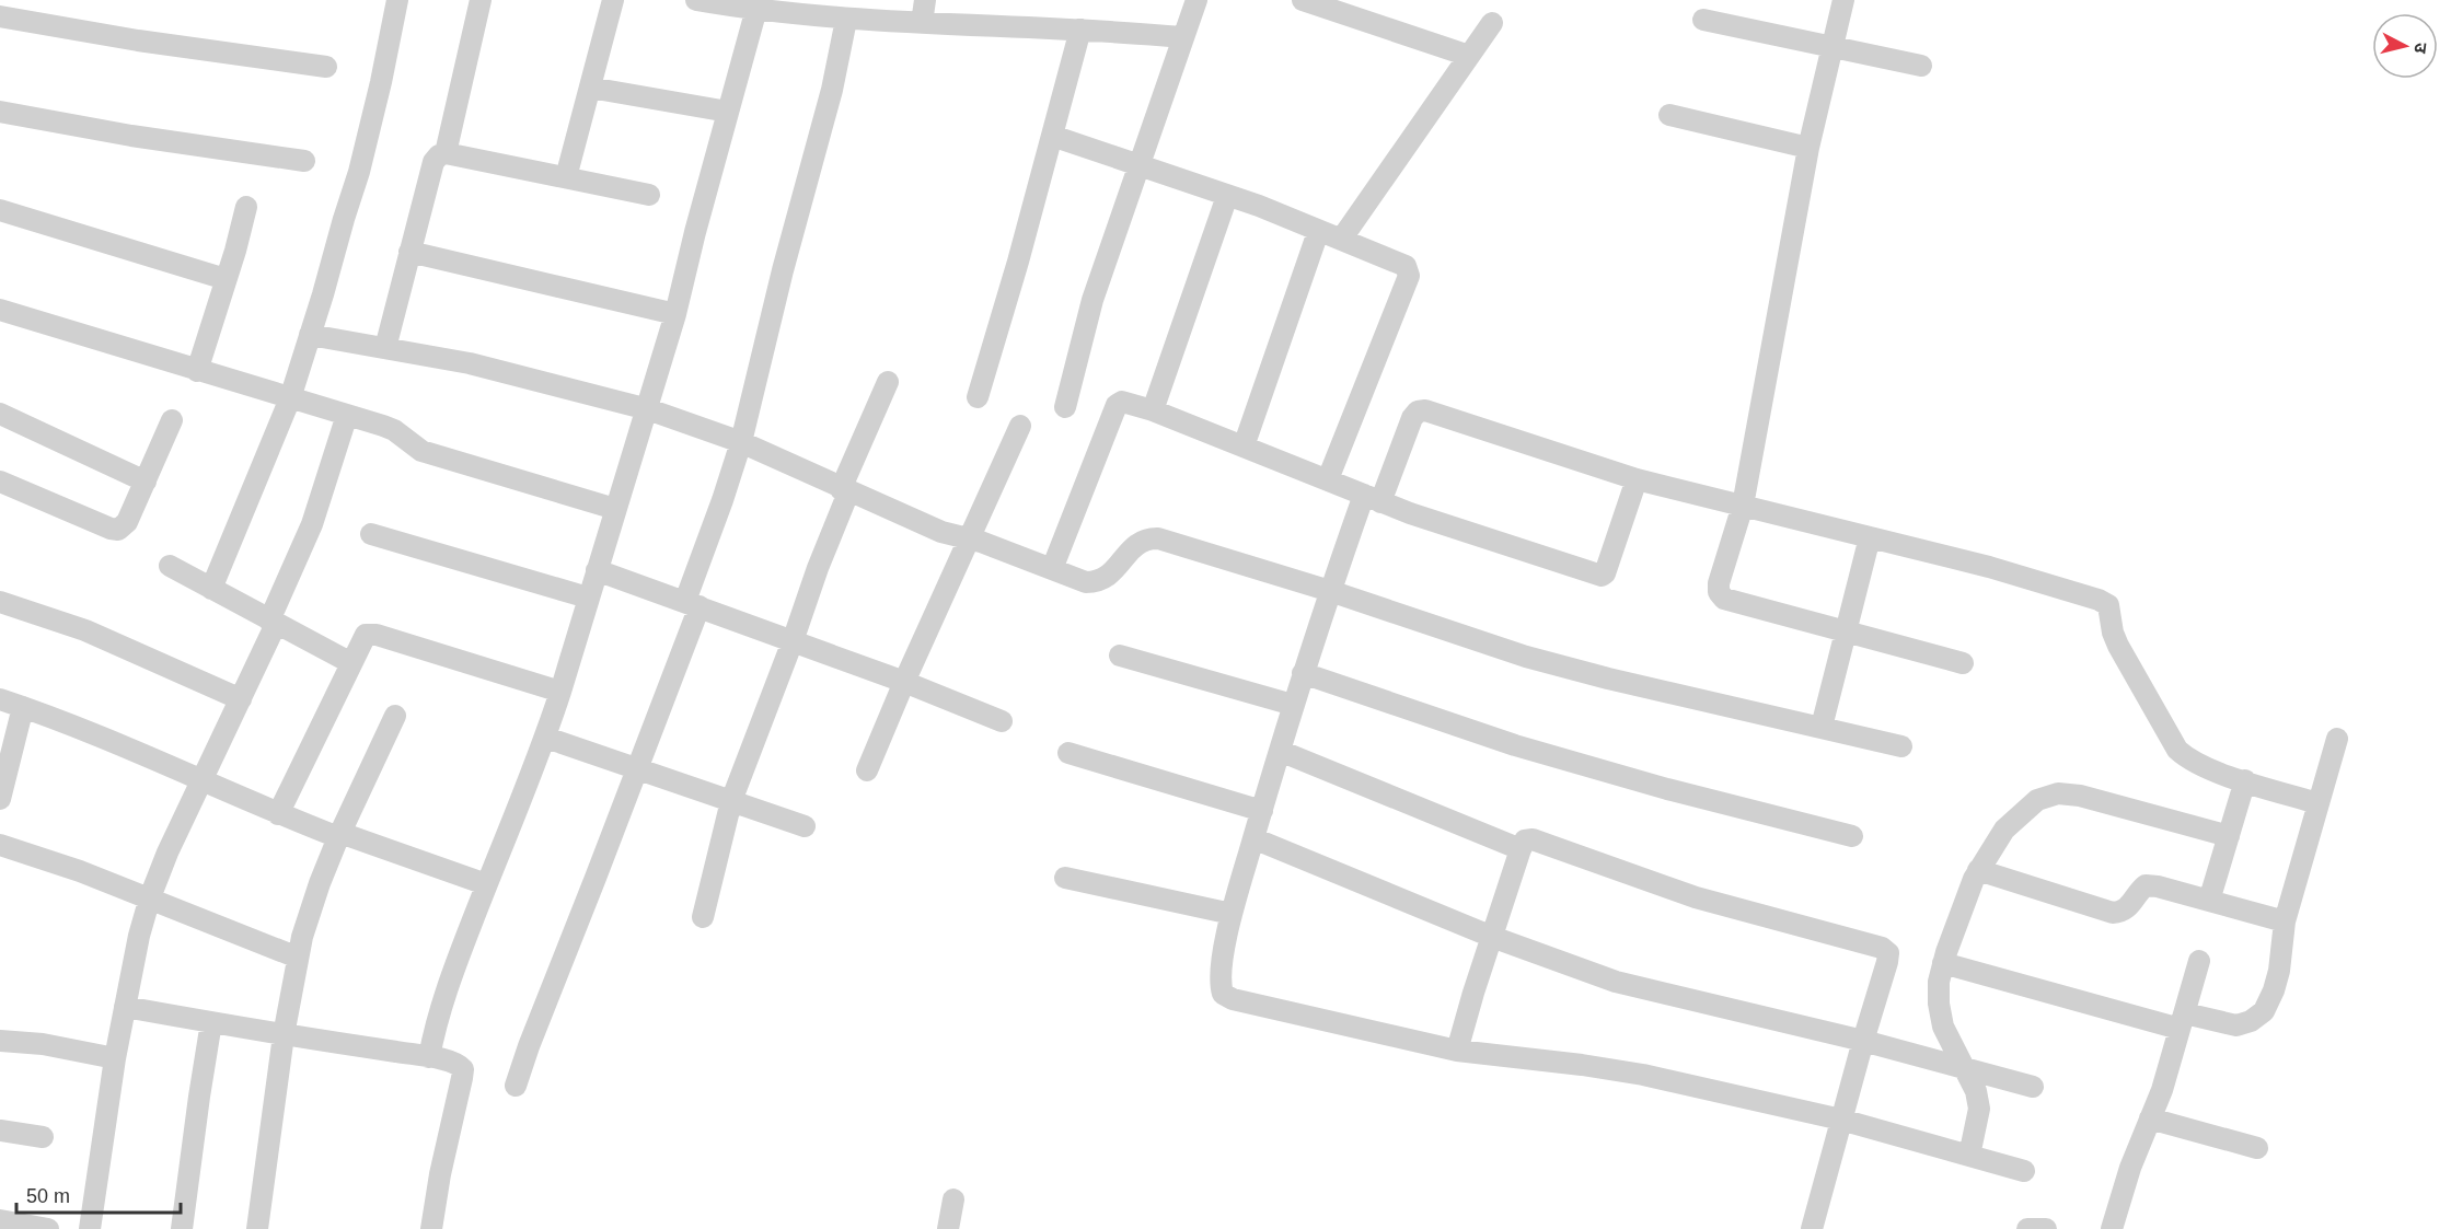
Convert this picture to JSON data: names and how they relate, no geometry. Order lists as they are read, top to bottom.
{
  "scale_bar": "50 m",
  "north": "right"
}
